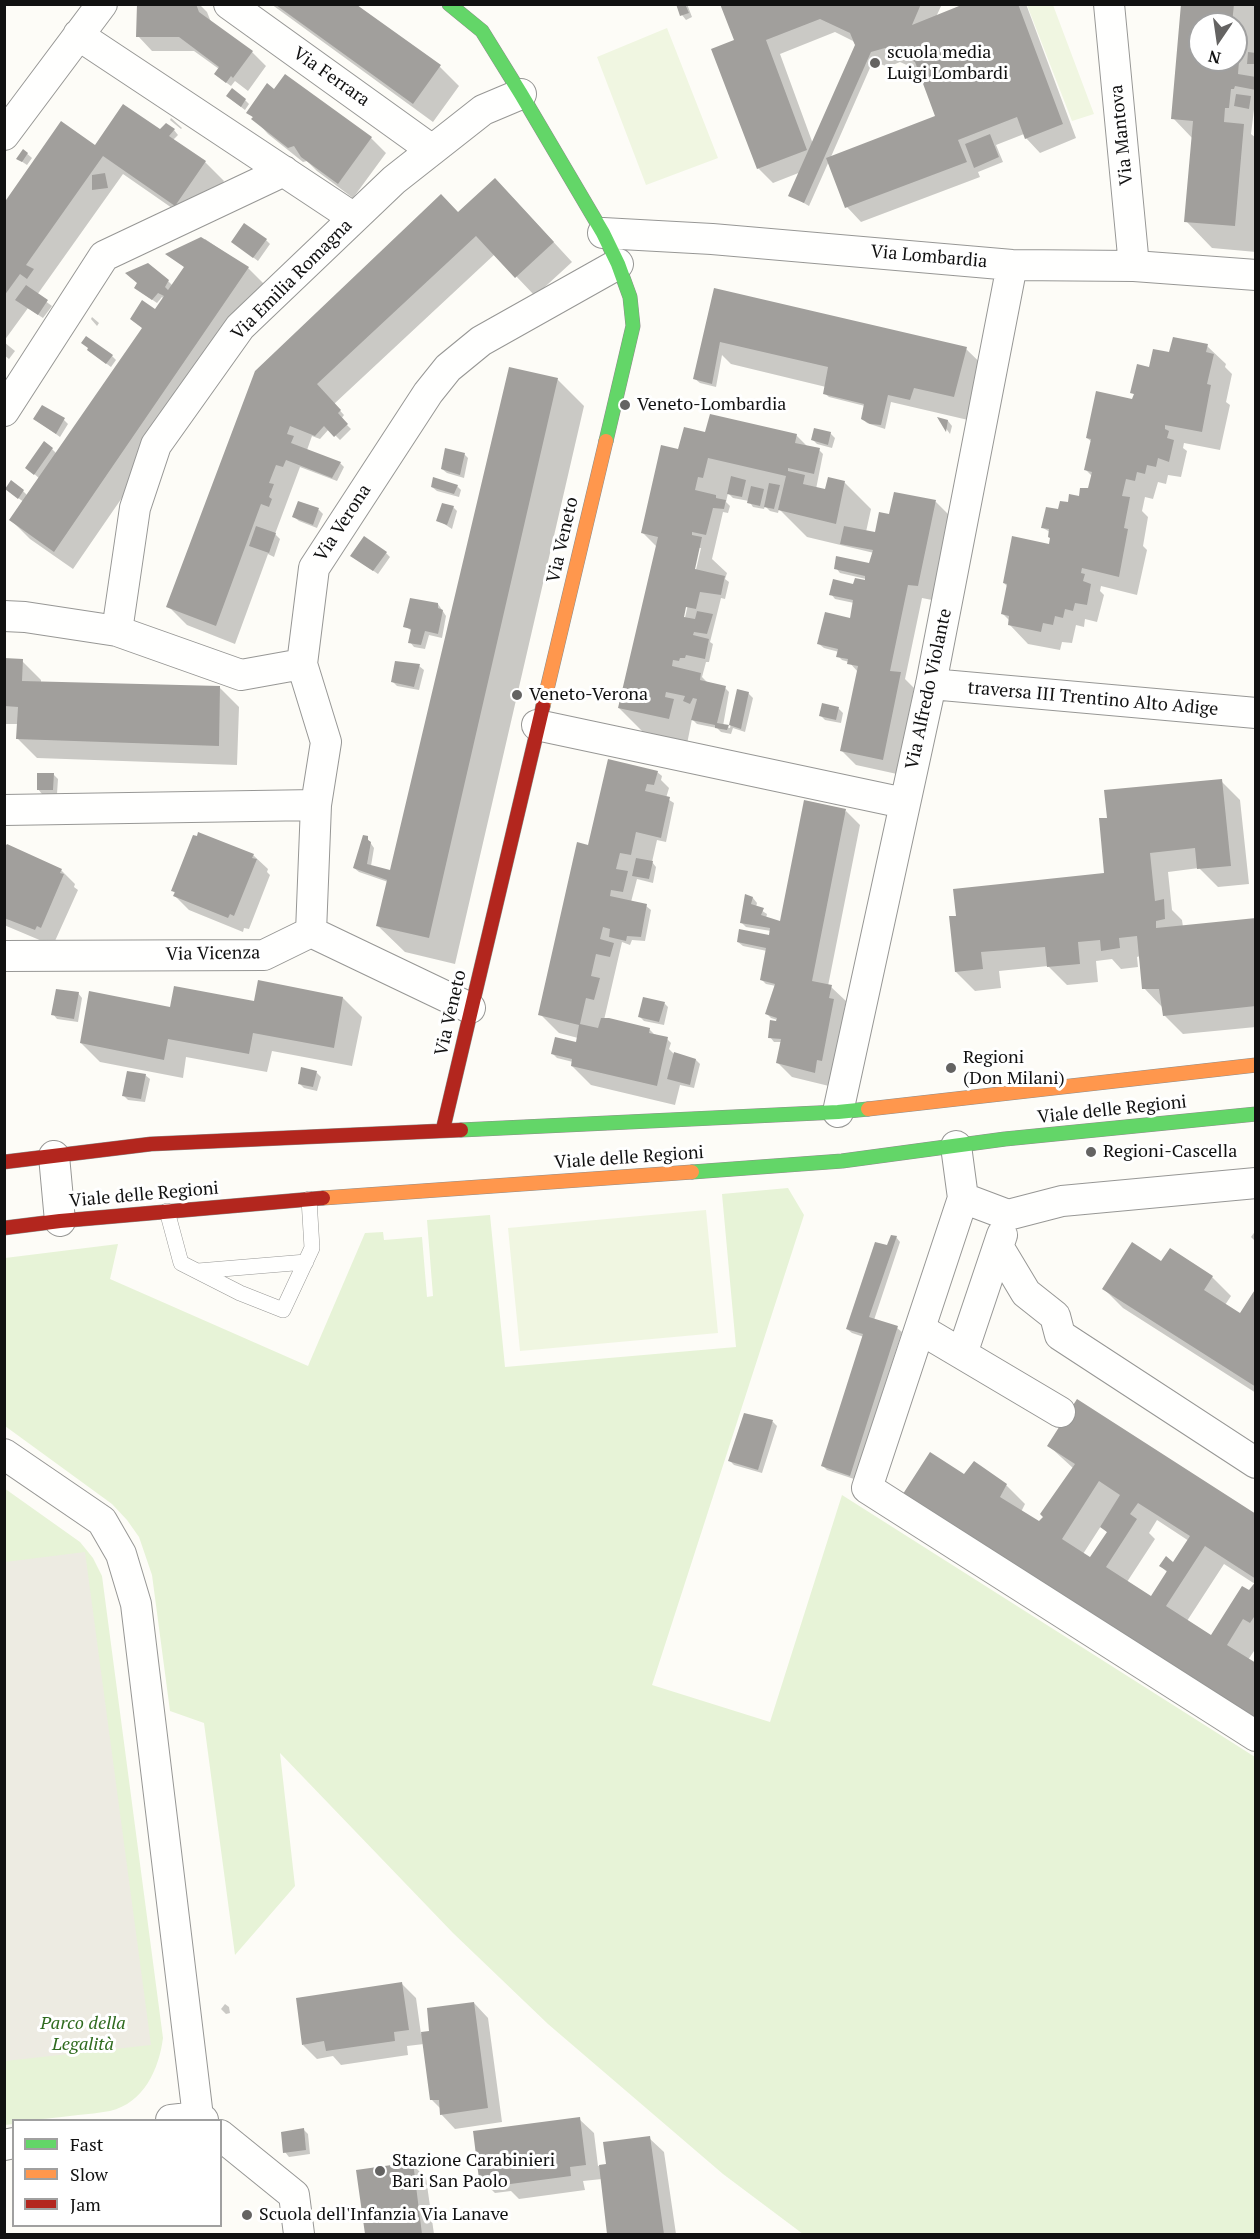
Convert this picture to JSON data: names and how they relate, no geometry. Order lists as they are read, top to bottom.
{
  "streets": {
    "street": [
      "Via Ferrara",
      "Via Mantova",
      "Via Lombardia",
      "Via Emilia Romagna",
      "Via Verona",
      "Via Veneto",
      "Via Alfredo Violante",
      "traversa III Trentino Alto Adige",
      "Via Vicenza",
      "Viale delle Regioni"
    ]
  },
  "crossings": [
    ["Via Ferrara", "Via Emilia Romagna"],
    ["Via Mantova", "Via Lombardia"],
    ["Via Lombardia", "Via Veneto"],
    ["Via Lombardia", "Via Alfredo Violante"],
    ["Via Emilia Romagna", "Via Veneto"],
    ["Via Verona", "Via Veneto"],
    ["Via Verona", "Via Vicenza"],
    ["Via Veneto", "Viale delle Regioni"],
    ["Via Alfredo Violante", "traversa III Trentino Alto Adige"],
    ["Via Alfredo Violante", "Viale delle Regioni"]
  ],
  "parks": ["Parco della Legalità"],
  "places": [
    "scuola media Luigi Lombardi",
    "Veneto-Lombardia",
    "Veneto-Verona",
    "Regioni (Don Milani)",
    "Regioni-Cascella",
    "Stazione Carabinieri Bari San Paolo",
    "Scuola dell'Infanzia Via Lanave"
  ],
  "legend": ["Fast", "Slow", "Jam"],
  "north": "bottom"
}
